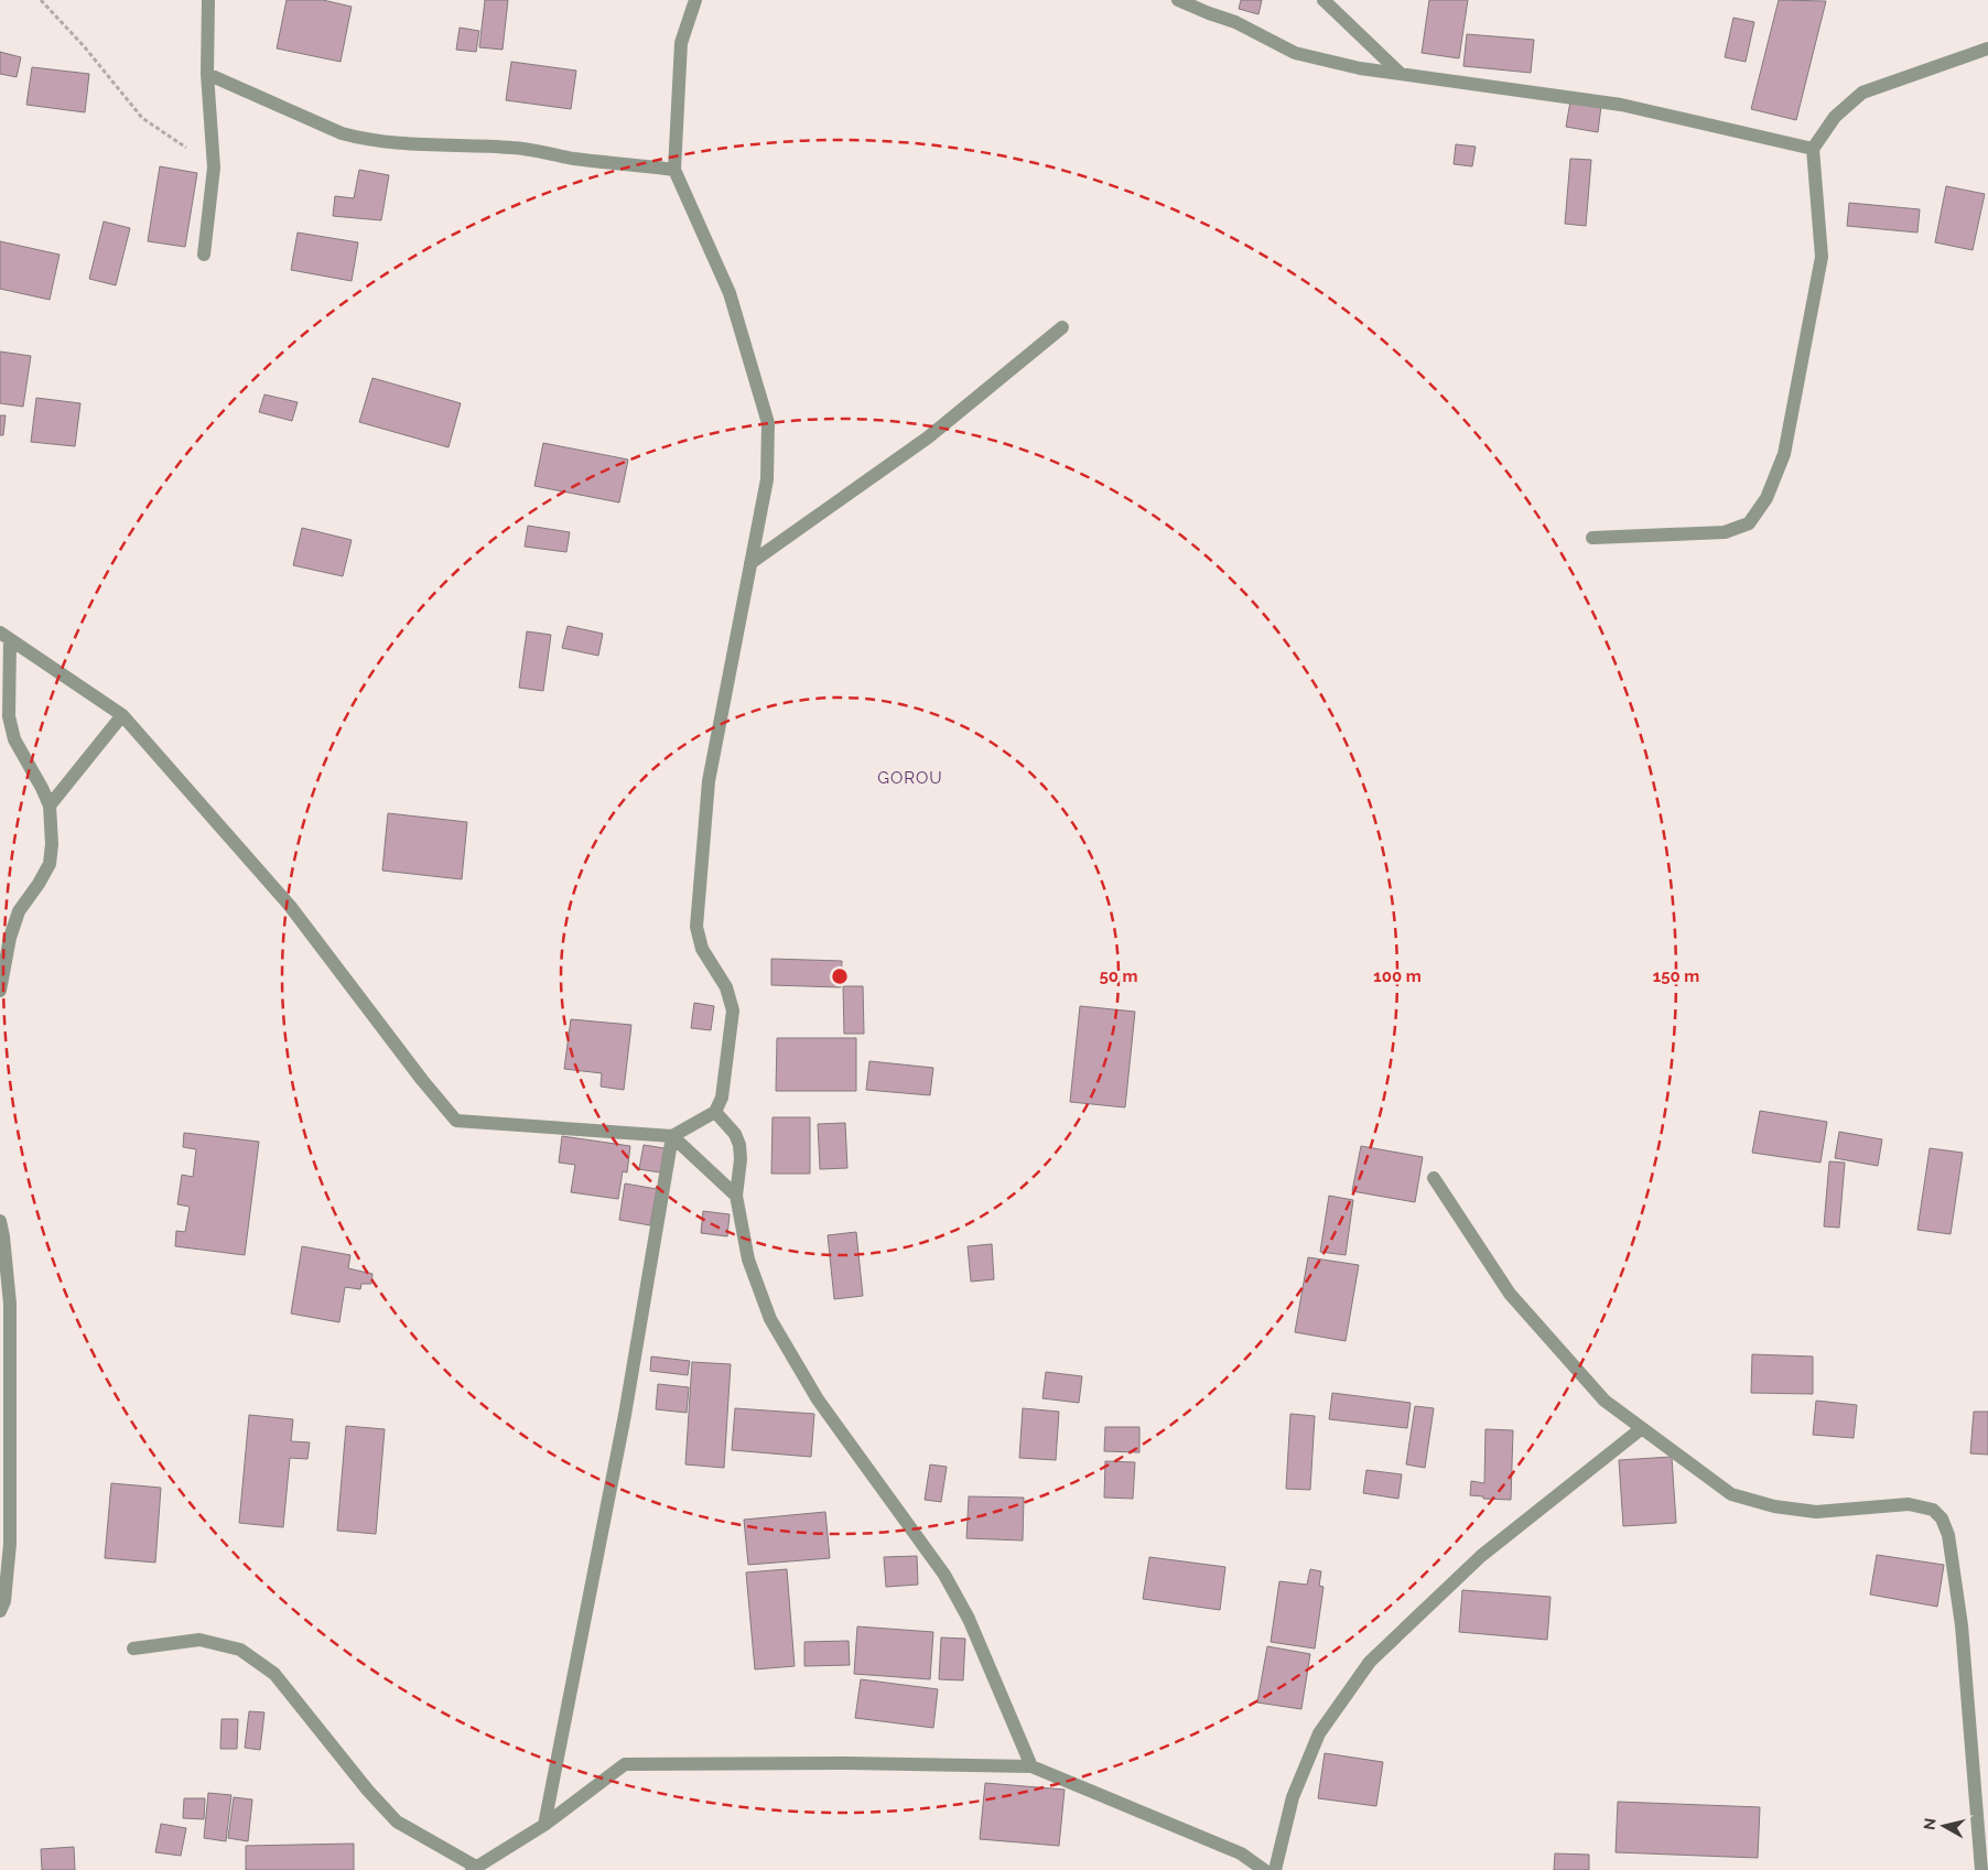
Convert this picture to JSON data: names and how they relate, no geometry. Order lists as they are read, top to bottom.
{
  "districts": ["GOROU"],
  "north": "left",
  "rings": ["50 m", "100 m", "150 m"]
}
